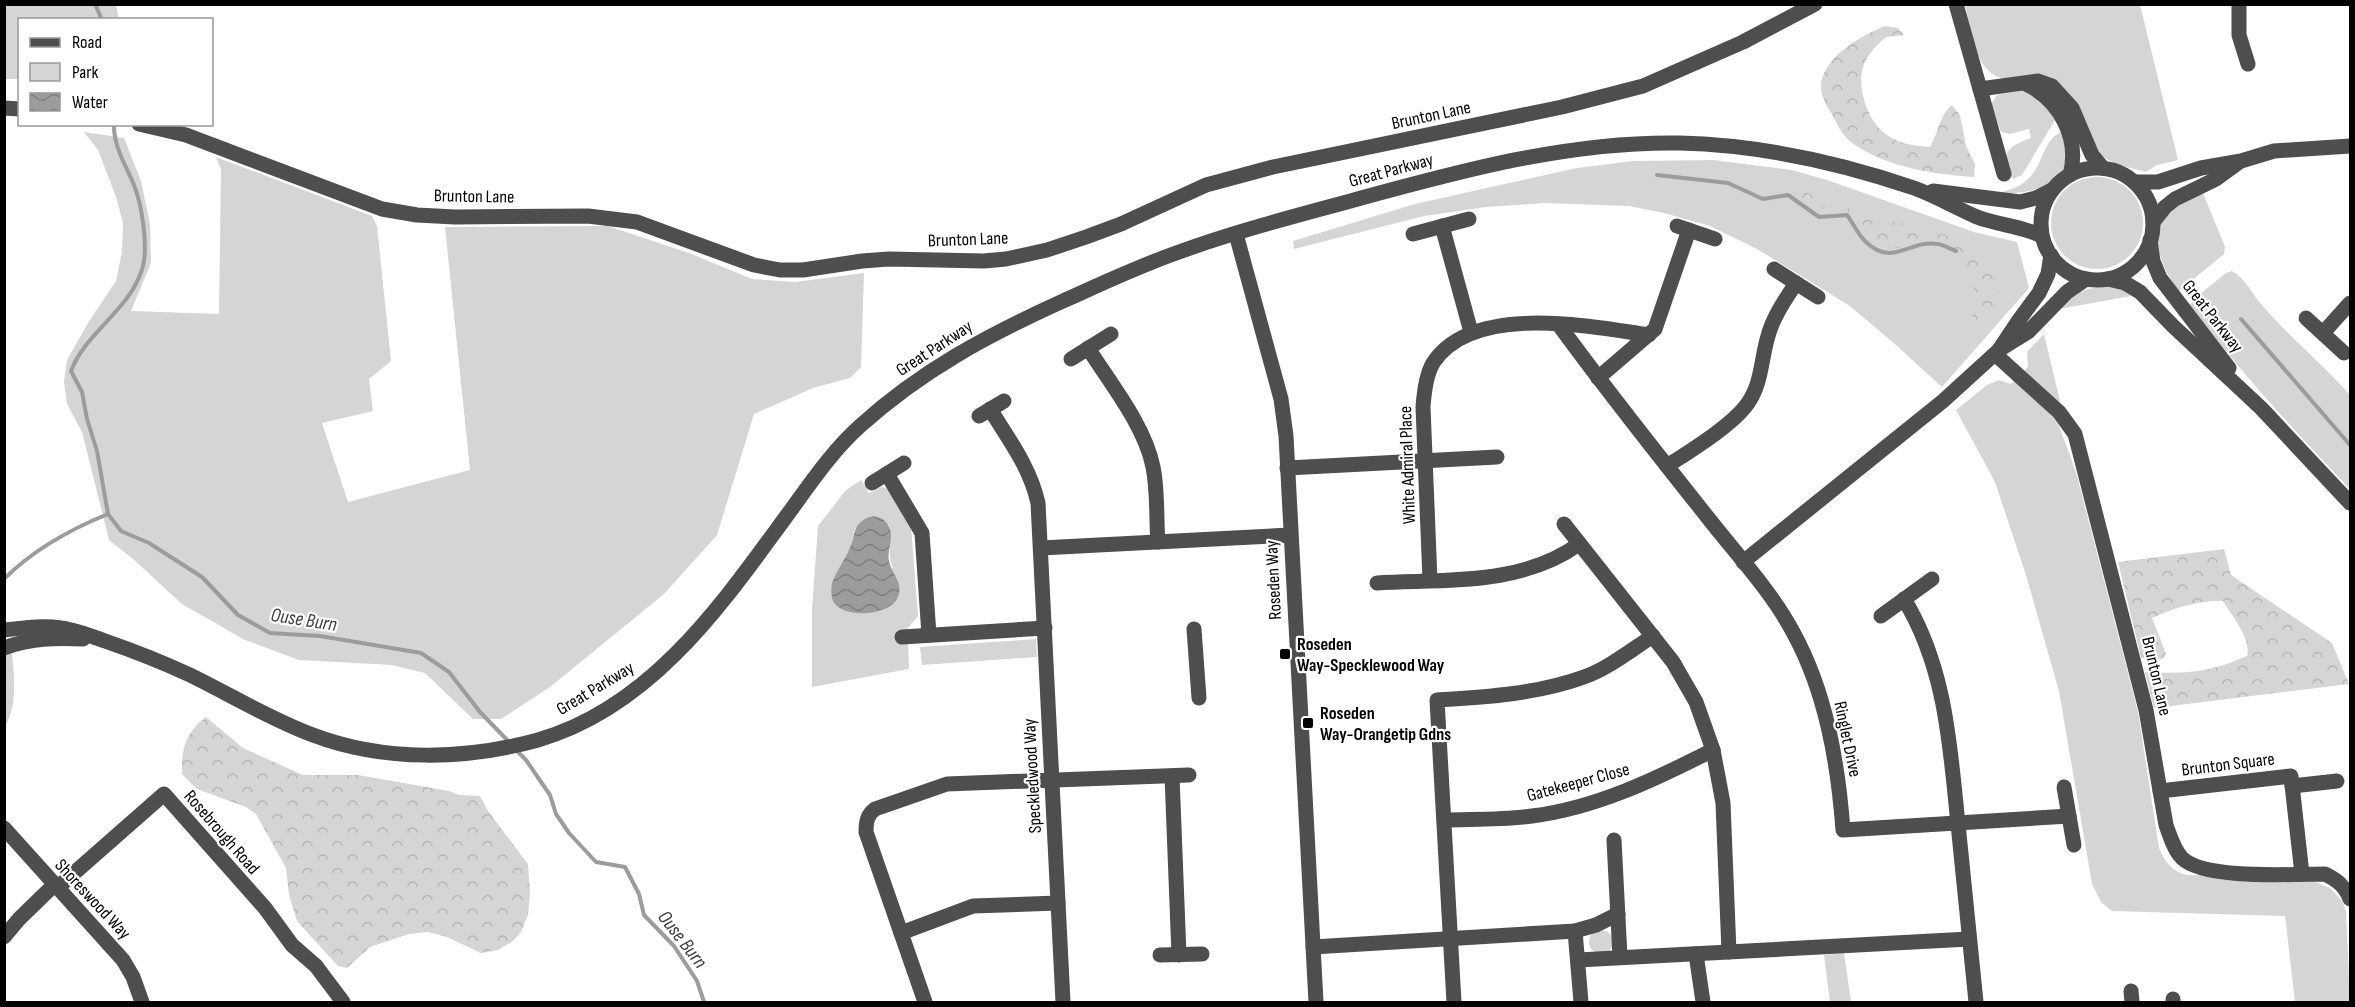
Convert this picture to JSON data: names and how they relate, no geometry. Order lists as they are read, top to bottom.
{
  "streets": {
    "street": [
      "Brunton Lane",
      "Great Parkway",
      "White Admiral Place",
      "Roseden Way",
      "Ringlet Drive",
      "Brunton Square",
      "Speckledwood Way",
      "Gatekeeper Close",
      "Rosebrough Road",
      "Shoreswood Way"
    ]
  },
  "crossings": [
    ["Brunton Lane", "Brunton Square"],
    ["Great Parkway", "Roseden Way"],
    ["White Admiral Place", "Ringlet Drive"],
    ["Rosebrough Road", "Shoreswood Way"]
  ],
  "water": ["Ouse Burn"],
  "places": {
    "transit": ["Roseden Way-Specklewood Way", "Roseden Way-Orangetip Gdns"]
  },
  "legend": ["Road", "Park", "Water"]
}
